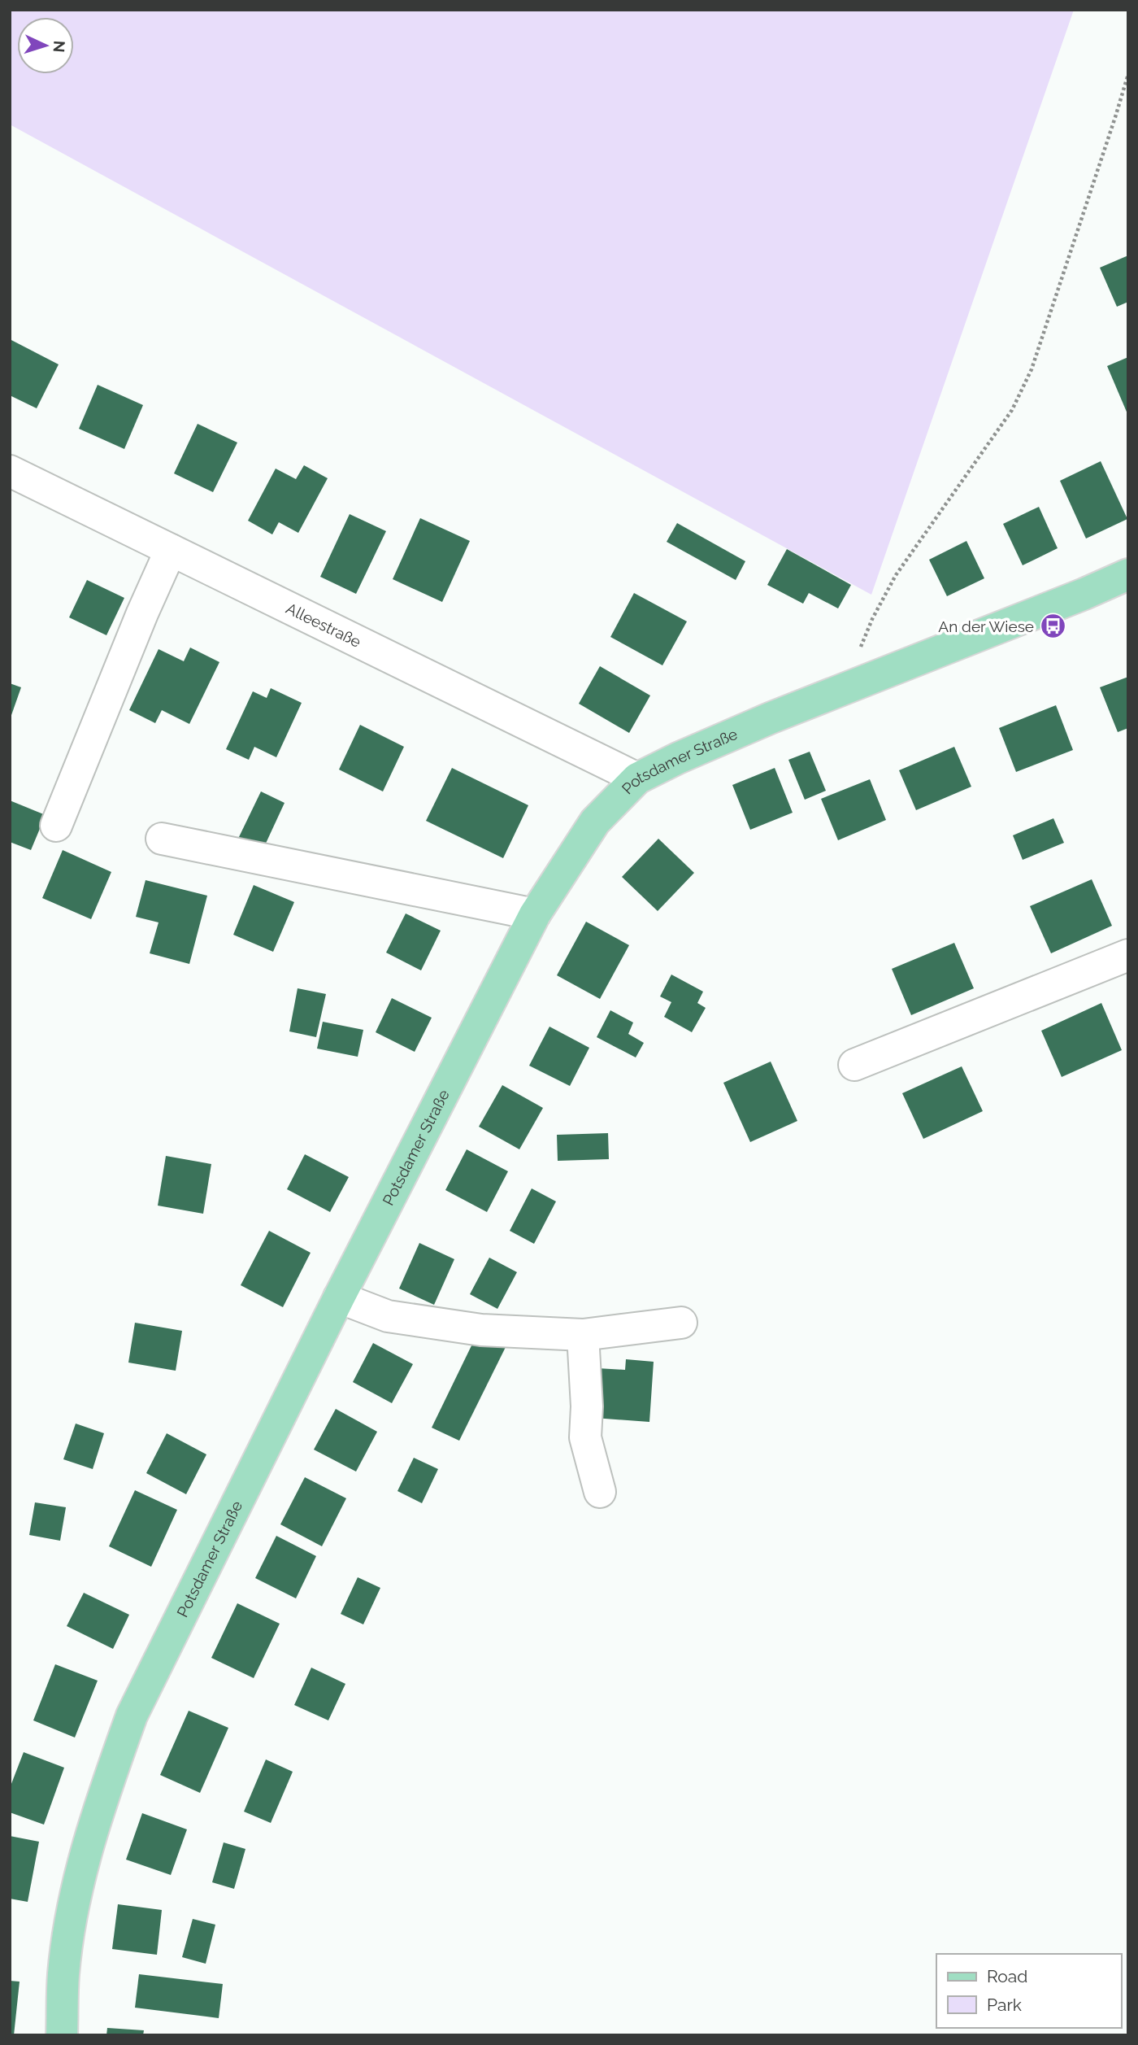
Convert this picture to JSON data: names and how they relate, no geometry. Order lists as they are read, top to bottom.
{
  "streets": {
    "main road": ["Potsdamer Straße"],
    "street": ["Alleestraße"]
  },
  "crossings": [
    ["Alleestraße", "Potsdamer Straße"]
  ],
  "places": {
    "bus stop": ["An der Wiese"]
  },
  "legend": ["Road", "Park"],
  "north": "right"
}
